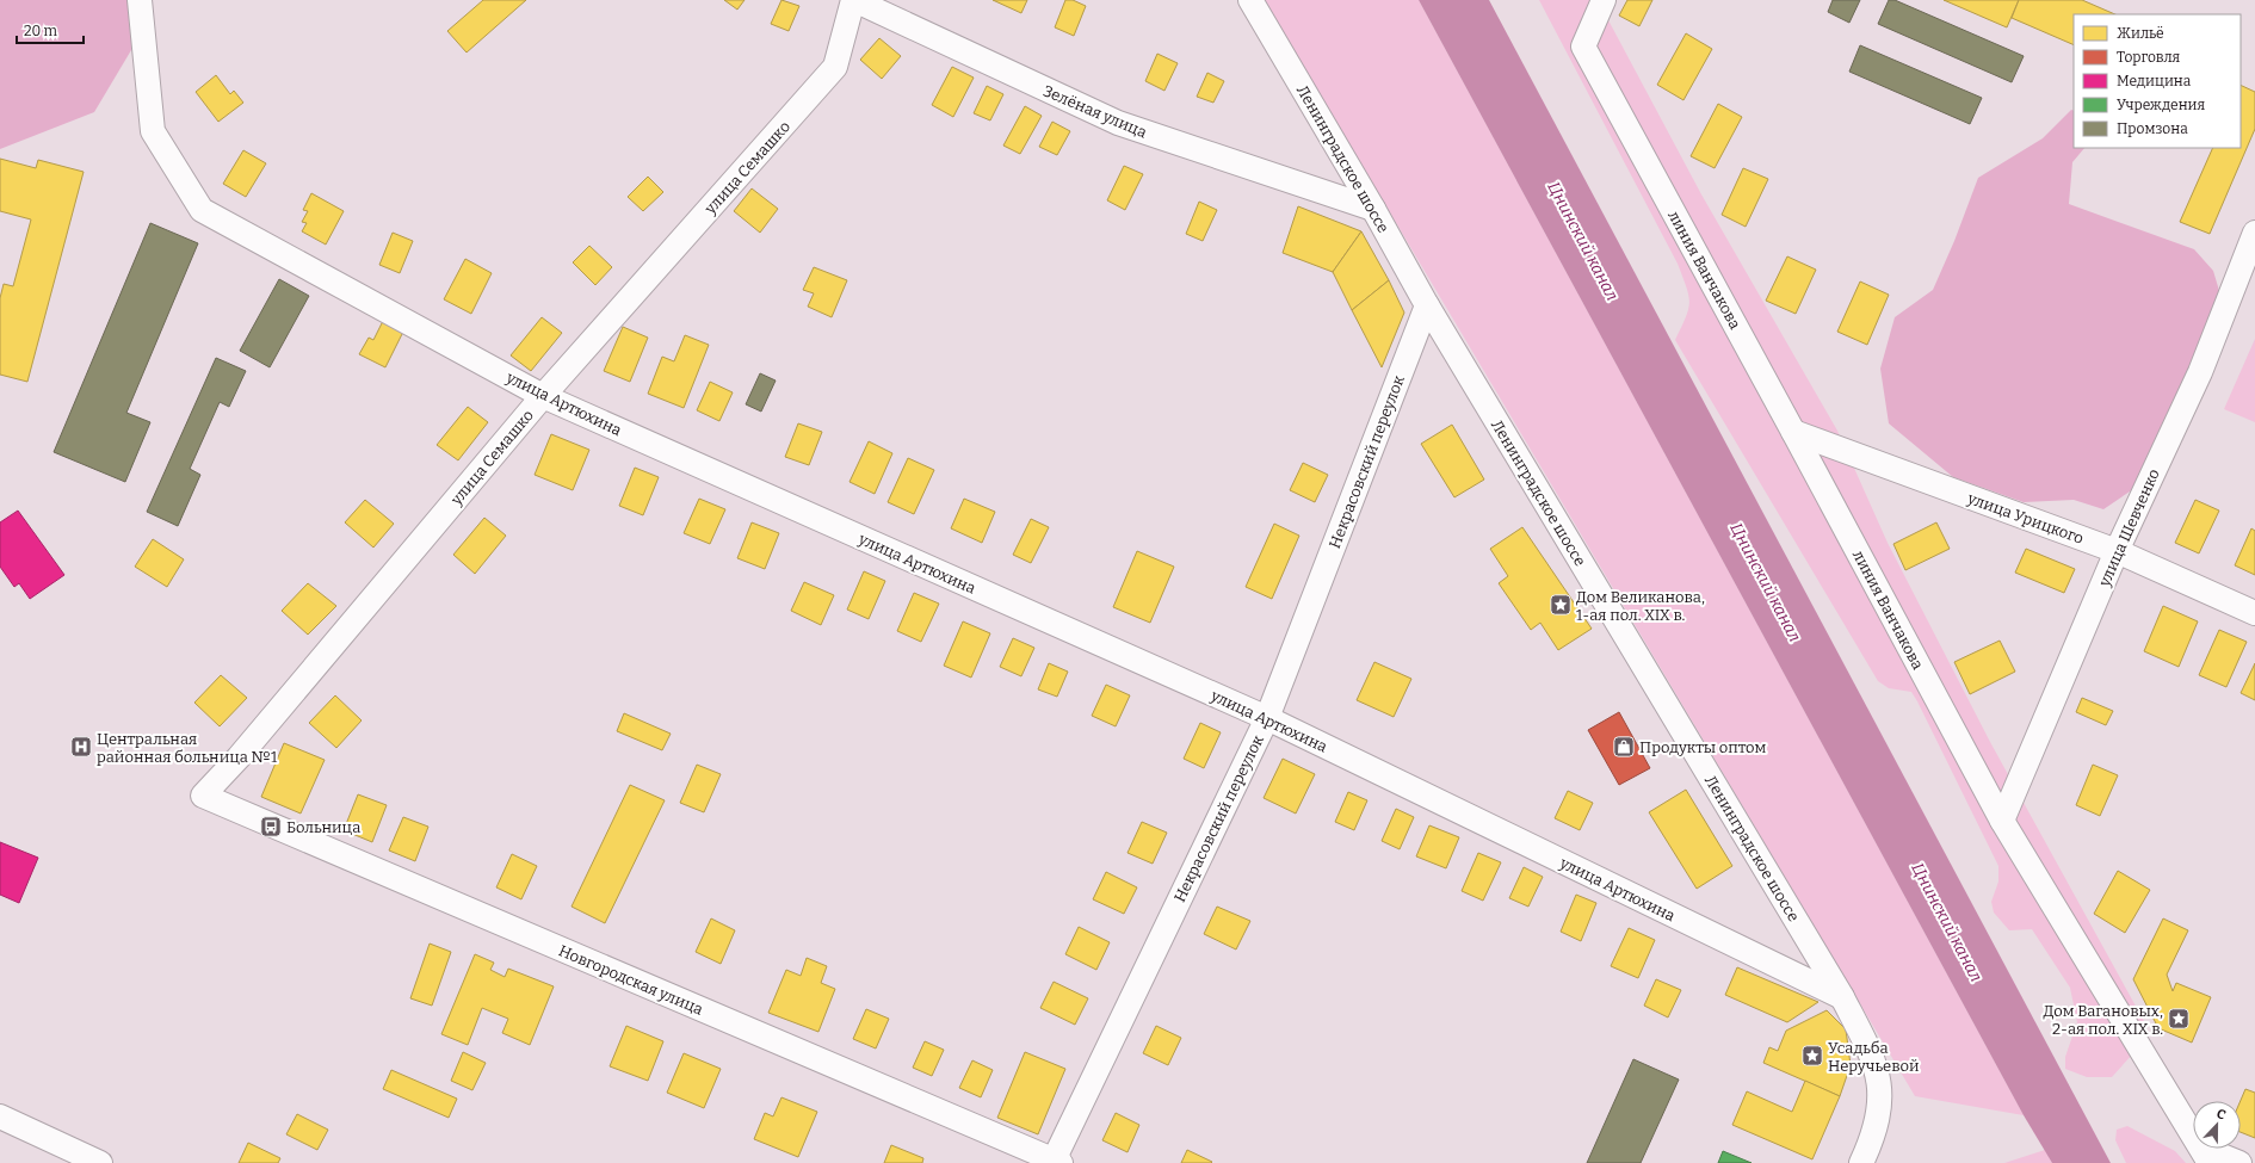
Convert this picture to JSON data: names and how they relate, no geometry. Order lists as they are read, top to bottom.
{
  "streets": {
    "street": [
      "Зелёная улица",
      "Ленинградское шоссе",
      "улица Семашко",
      "линия Ванчакова",
      "улица Артюхина",
      "Некрасовский переулок",
      "улица Урицкого",
      "улица Шевченко",
      "Новгородская улица"
    ]
  },
  "crossings": [
    ["Зелёная улица", "Ленинградское шоссе"],
    ["Зелёная улица", "улица Семашко"],
    ["Ленинградское шоссе", "улица Артюхина"],
    ["Ленинградское шоссе", "Некрасовский переулок"],
    ["улица Семашко", "улица Артюхина"],
    ["улица Семашко", "Новгородская улица"],
    ["линия Ванчакова", "улица Урицкого"],
    ["линия Ванчакова", "улица Шевченко"],
    ["улица Артюхина", "Некрасовский переулок"],
    ["Некрасовский переулок", "Новгородская улица"],
    ["улица Урицкого", "улица Шевченко"]
  ],
  "water": ["Цнинский канал"],
  "places": {
    "place": ["Дом Великанова, 1-ая пол. XIX в.", "Дом Вагановых, 2-ая пол. XIX в.", "Усадьба Неручьевой"],
    "hospital": ["Центральная районная больница №1"],
    "shop": ["Продукты оптом"],
    "bus stop": ["Больница"]
  },
  "legend": [
    "Жильё",
    "Торговля",
    "Медицина",
    "Учреждения",
    "Промзона"
  ],
  "scale_bar": "20 m",
  "north": "top"
}
